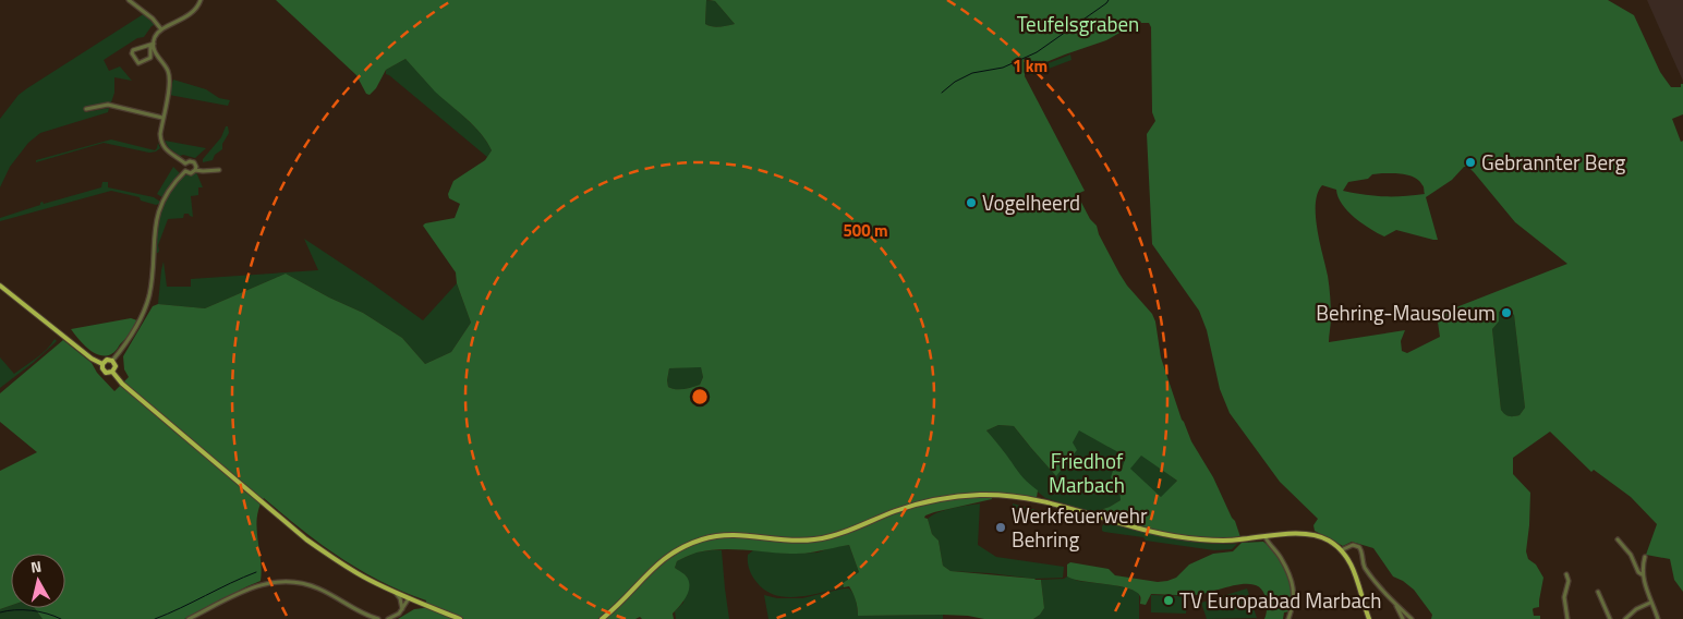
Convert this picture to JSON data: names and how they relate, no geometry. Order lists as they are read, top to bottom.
{
  "parks": ["Teufelsgraben", "Friedhof Marbach"],
  "places": [
    "Gebrannter Berg",
    "Vogelheerd",
    "Behring-Mausoleum",
    "Werkfeuerwehr Behring",
    "TV Europabad Marbach"
  ],
  "north": "top",
  "rings": ["1 km", "500 m"]
}
